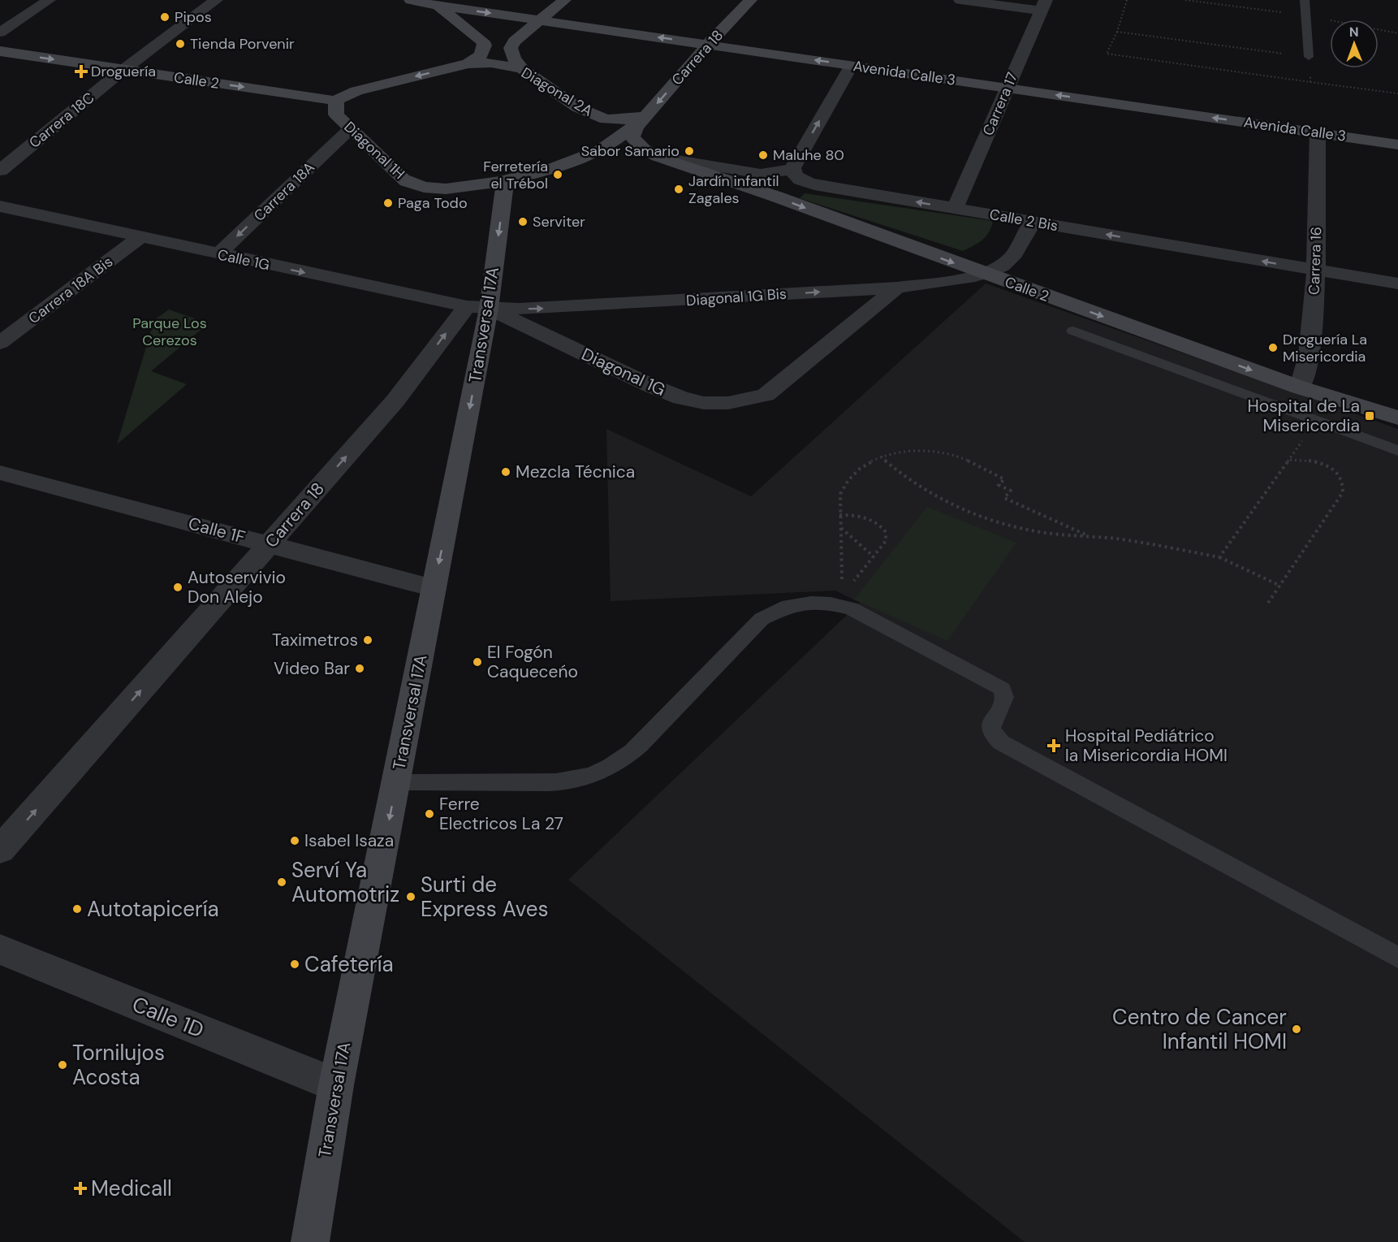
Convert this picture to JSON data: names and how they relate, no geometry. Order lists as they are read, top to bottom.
{
  "streets": {
    "street": [
      "Carrera 18",
      "Avenida Calle 3",
      "Calle 2",
      "Diagonal 2A",
      "Carrera 17",
      "Carrera 18C",
      "Diagonal 1H",
      "Carrera 18A",
      "Calle 2 Bis",
      "Calle 1G",
      "Carrera 16",
      "Carrera 18A Bis",
      "Diagonal 1G Bis",
      "Transversal 17A",
      "Diagonal 1G",
      "Calle 1F",
      "Calle 1D"
    ]
  },
  "crossings": [
    ["Carrera 18", "Avenida Calle 3"],
    ["Carrera 18", "Calle 2"],
    ["Carrera 18", "Diagonal 2A"],
    ["Carrera 18", "Diagonal 1H"],
    ["Carrera 18", "Calle 1G"],
    ["Carrera 18", "Diagonal 1G Bis"],
    ["Carrera 18", "Transversal 17A"],
    ["Carrera 18", "Diagonal 1G"],
    ["Carrera 18", "Calle 1F"],
    ["Avenida Calle 3", "Carrera 17"],
    ["Avenida Calle 3", "Carrera 16"],
    ["Calle 2", "Carrera 18C"],
    ["Calle 2", "Diagonal 1H"],
    ["Calle 2", "Carrera 16"],
    ["Calle 2", "Diagonal 1G Bis"],
    ["Carrera 17", "Calle 2 Bis"],
    ["Diagonal 1H", "Carrera 18A"],
    ["Carrera 18A", "Calle 1G"],
    ["Calle 2 Bis", "Carrera 16"],
    ["Calle 2 Bis", "Diagonal 1G Bis"],
    ["Calle 1G", "Carrera 18A Bis"],
    ["Calle 1G", "Diagonal 1G Bis"],
    ["Calle 1G", "Transversal 17A"],
    ["Calle 1G", "Diagonal 1G"],
    ["Diagonal 1G Bis", "Transversal 17A"],
    ["Diagonal 1G Bis", "Diagonal 1G"],
    ["Transversal 17A", "Diagonal 1G"],
    ["Transversal 17A", "Calle 1F"],
    ["Transversal 17A", "Calle 1D"]
  ],
  "one_way": [
    "Calle 2",
    "Carrera 18A",
    "Calle 2 Bis",
    "Calle 1G",
    "Transversal 17A"
  ],
  "parks": ["Parque Los Cerezos"],
  "places": {
    "other": [
      "Pipos",
      "Tienda Porvenir",
      "Sabor Samario",
      "Maluhe 80",
      "Ferretería el Trébol",
      "Jardín infantil Zagales",
      "Paga Todo",
      "Serviter",
      "Droguería La Misericordia",
      "Mezcla Técnica",
      "Autoservivio Don Alejo",
      "Taximetros",
      "El Fogón Caqueceńo",
      "Video Bar",
      "Ferre Electricos La 27",
      "Isabel Isaza",
      "Serví Ya Automotriz",
      "Surti de Express Aves",
      "Autotapicería",
      "Cafetería",
      "Centro de Cancer Infantil HOMI",
      "Tornilujos Acosta"
    ],
    "health": ["Droguería", "Hospital Pediátrico la Misericordia HOMI", "Medicall"],
    "transit": ["Hospital de La Misericordia"]
  },
  "north": "top"
}
